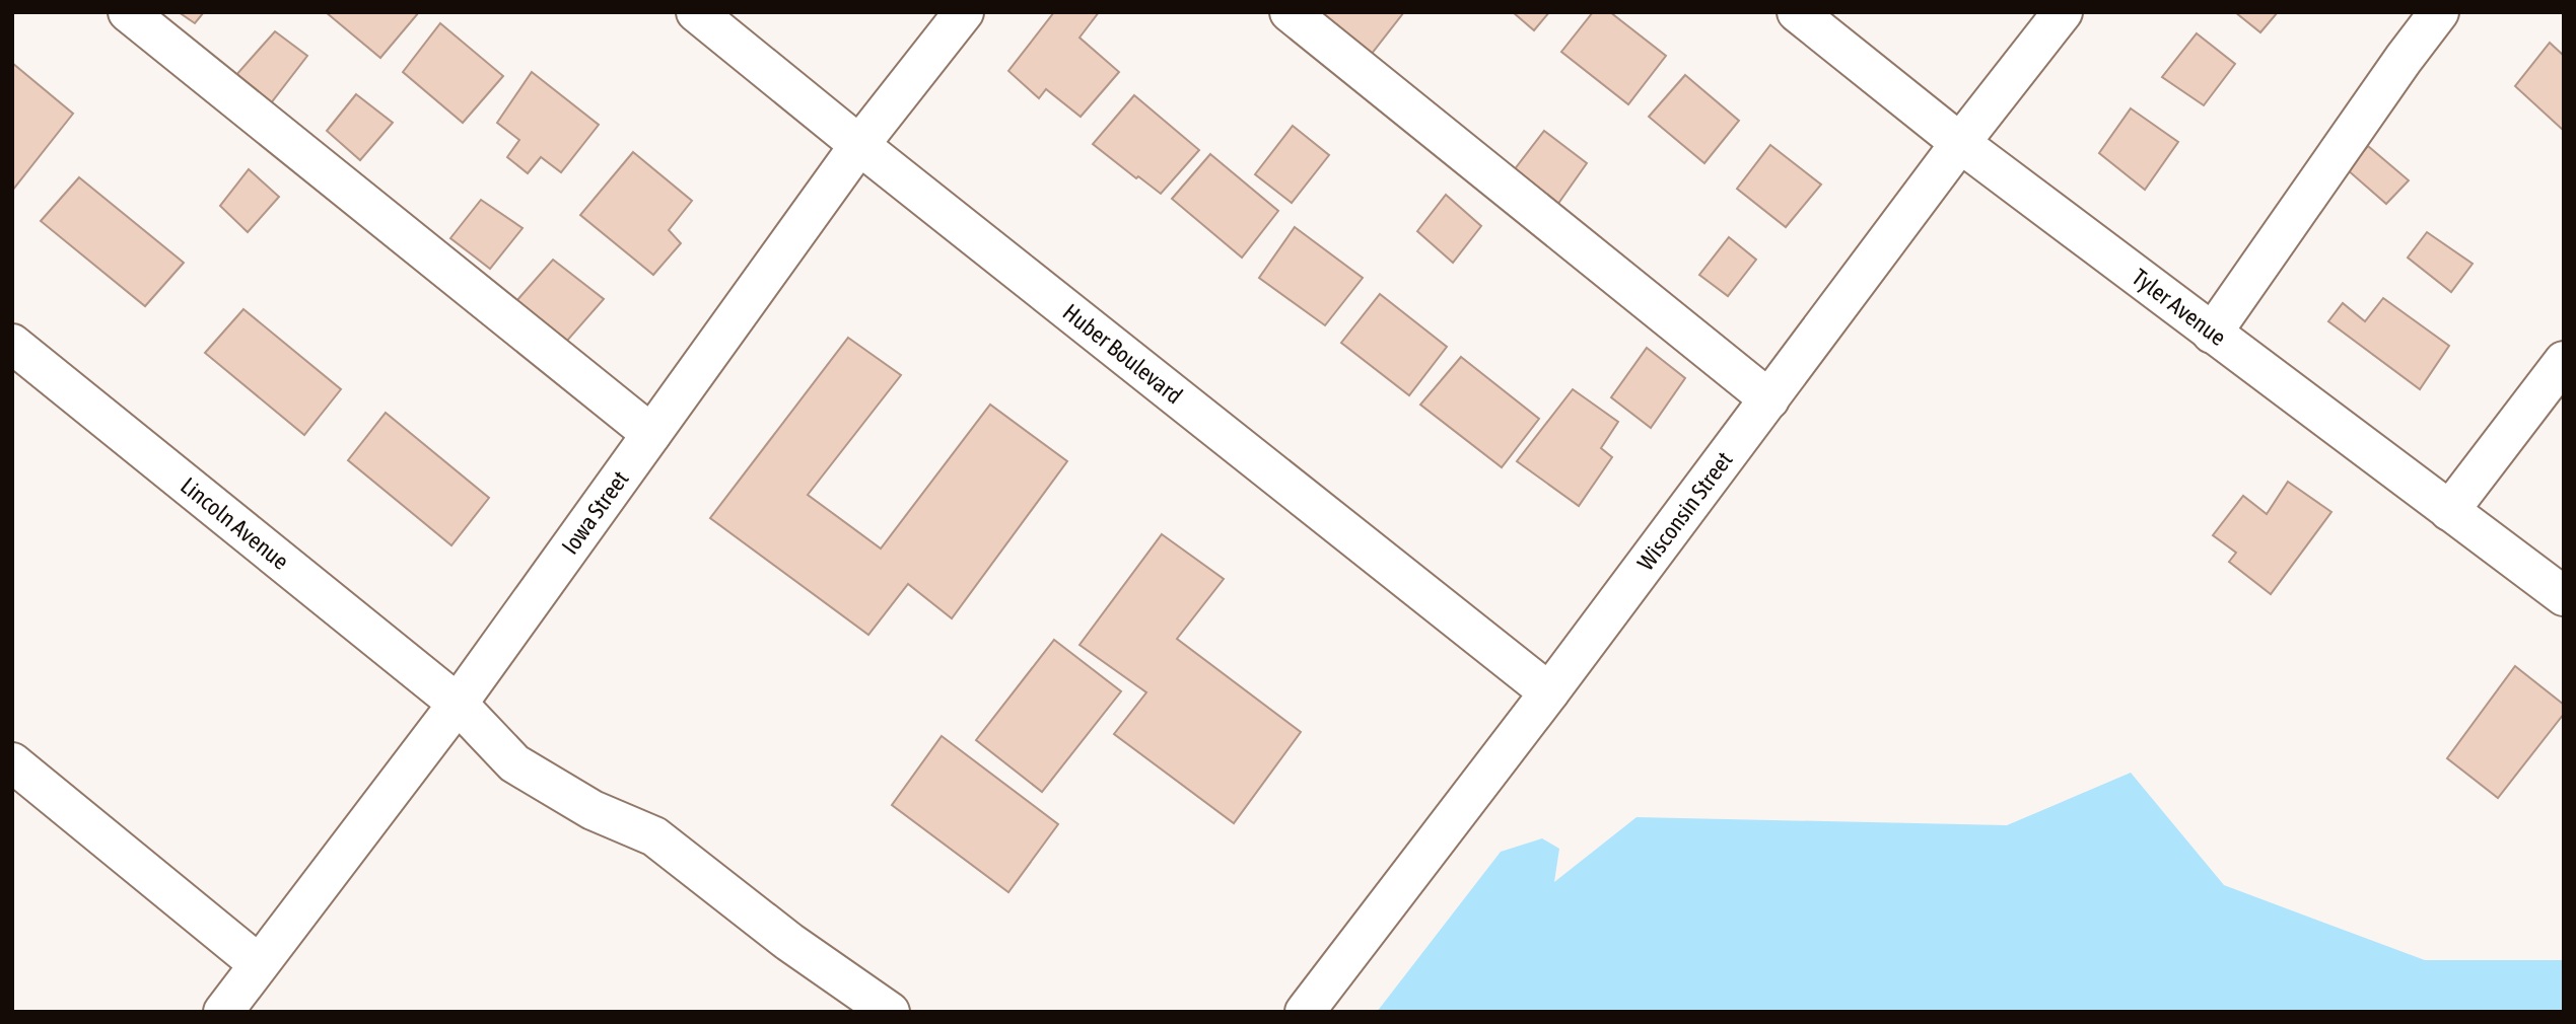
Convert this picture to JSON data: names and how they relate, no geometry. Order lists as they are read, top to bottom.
{
  "streets": {
    "street": [
      "Tyler Avenue",
      "Huber Boulevard",
      "Iowa Street",
      "Wisconsin Street",
      "Lincoln Avenue"
    ]
  },
  "crossings": [
    ["Tyler Avenue", "Wisconsin Street"],
    ["Huber Boulevard", "Iowa Street"],
    ["Huber Boulevard", "Wisconsin Street"],
    ["Iowa Street", "Lincoln Avenue"]
  ]
}
